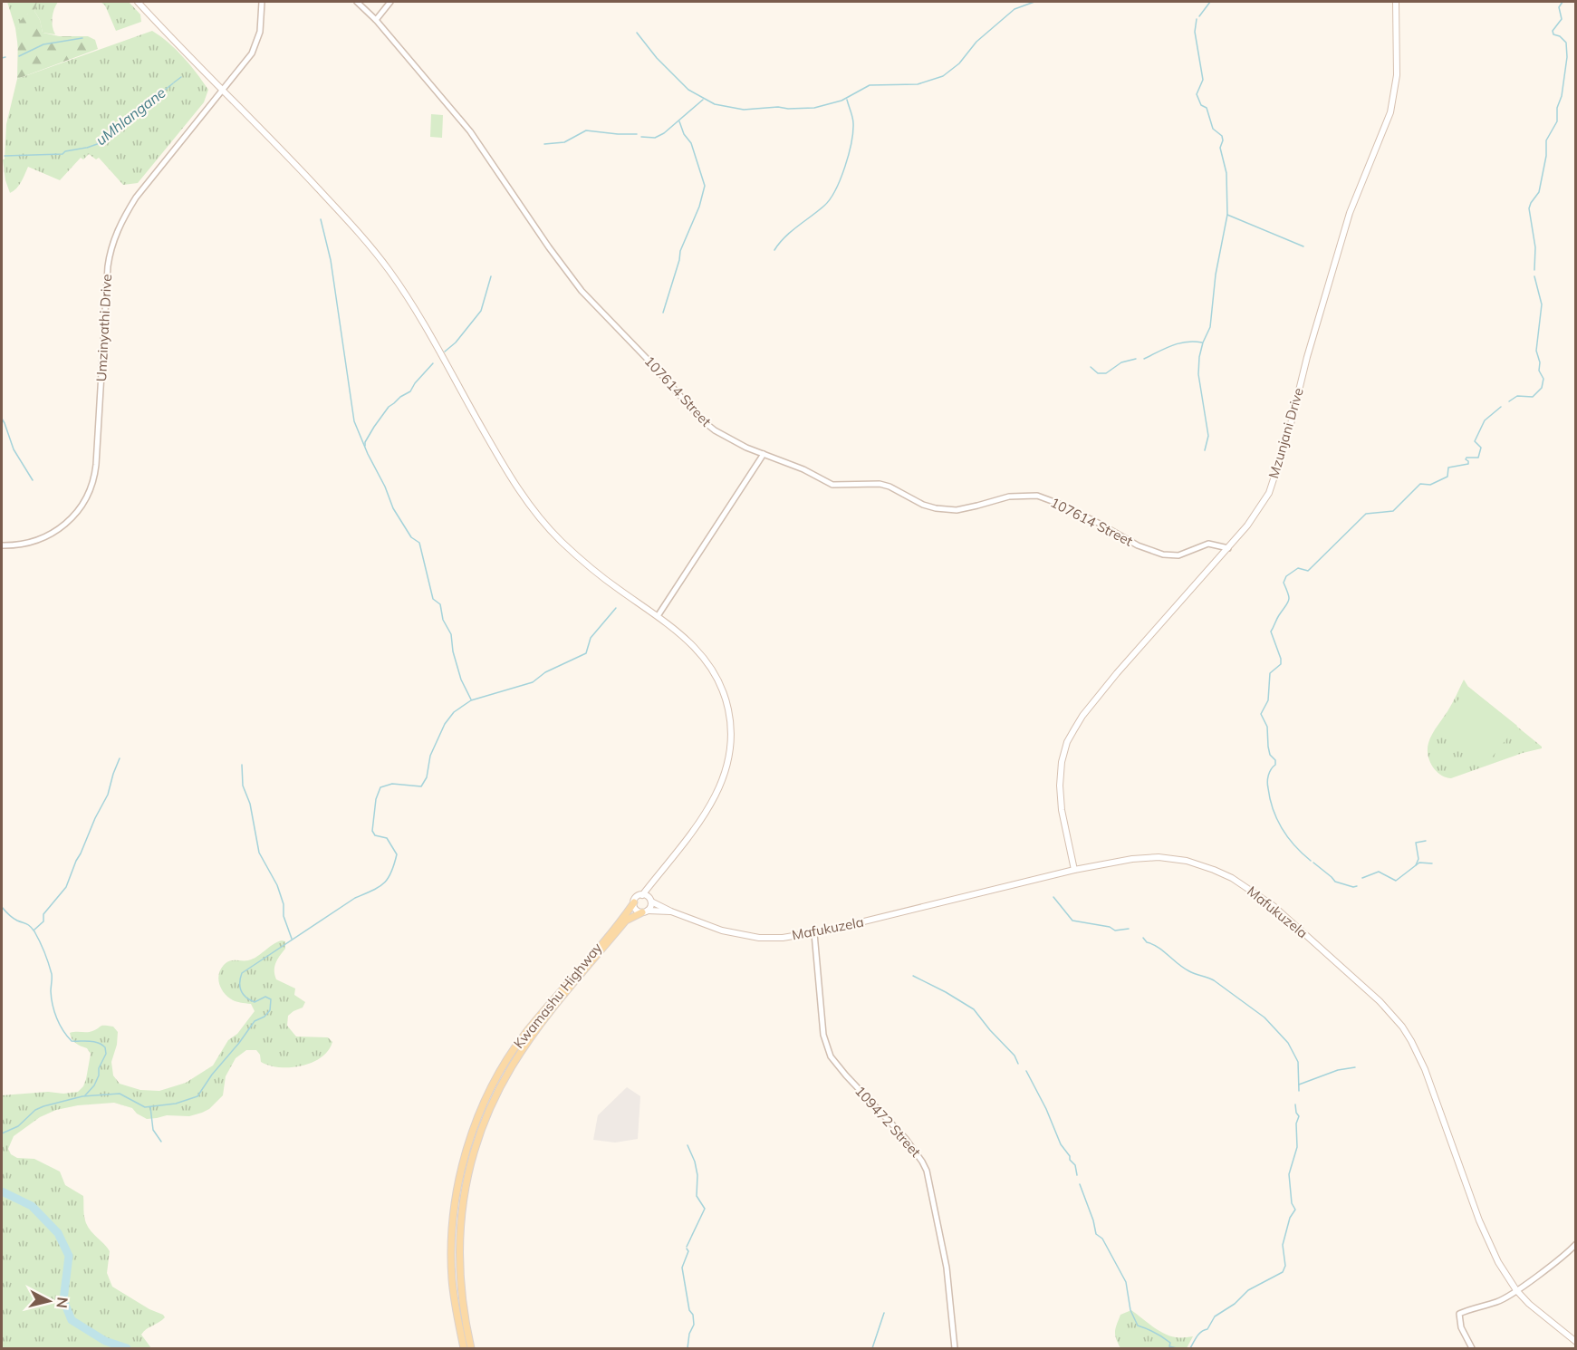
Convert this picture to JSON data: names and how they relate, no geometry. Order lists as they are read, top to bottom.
{
  "streets": {
    "main road": ["Mzunjani Drive", "Mafukuzela", "Kwamashu Highway"],
    "street": ["Umzinyathi Drive", "107614 Street", "109472 Street"]
  },
  "crossings": [
    ["107614 Street", "Mzunjani Drive"],
    ["Mzunjani Drive", "Mafukuzela"],
    ["Mafukuzela", "109472 Street"]
  ],
  "water": ["uMhlangane"],
  "north": "right"
}
